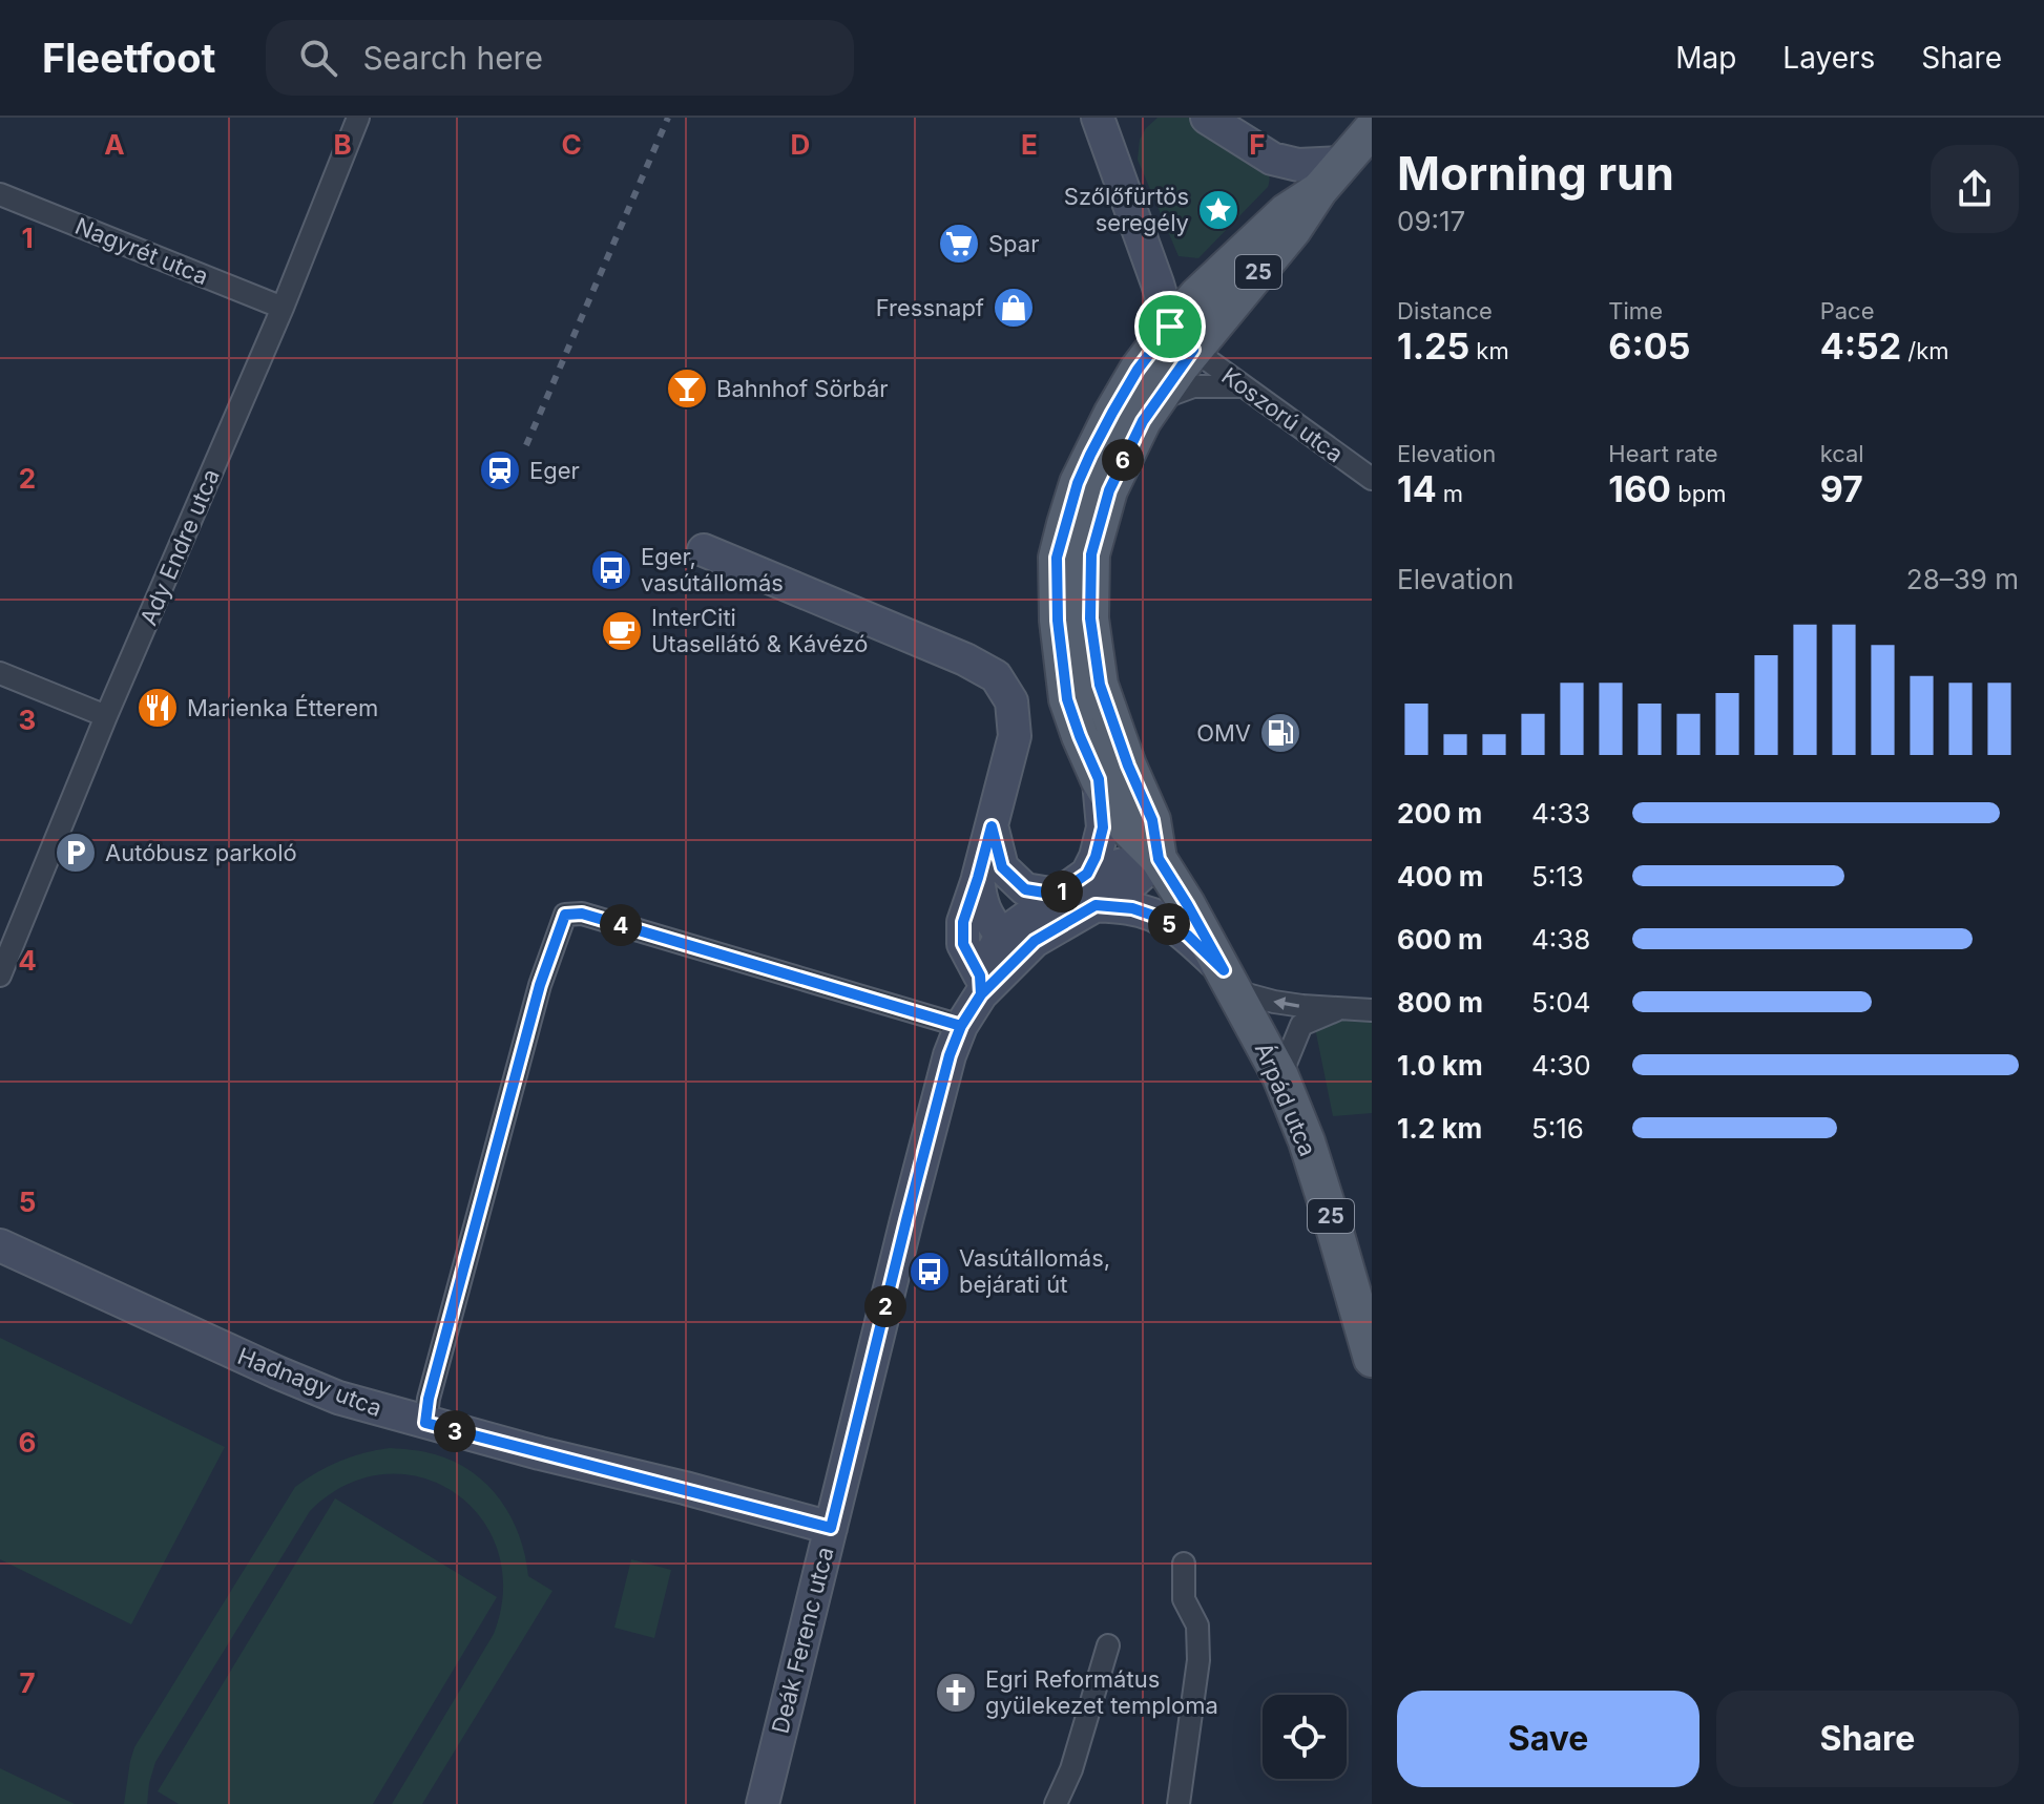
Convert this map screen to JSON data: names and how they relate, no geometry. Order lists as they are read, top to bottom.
{
  "streets": {
    "main road": ["25", "Árpád utca"],
    "street": [
      "Nagyrét utca",
      "Koszorú utca",
      "Ady Endre utca",
      "Hadnagy utca",
      "Deák Ferenc utca"
    ]
  },
  "crossings": [
    ["Nagyrét utca", "Ady Endre utca"],
    ["25", "Koszorú utca"],
    ["25", "Árpád utca"],
    ["25", "Deák Ferenc utca"],
    ["Árpád utca", "Deák Ferenc utca"],
    ["Hadnagy utca", "Deák Ferenc utca"]
  ],
  "places": {
    "place": ["Szőlőfürtös seregély"],
    "supermarket": ["Spar"],
    "shop": ["Fressnapf"],
    "bar": ["Bahnhof Sörbár"],
    "station": ["Eger"],
    "bus stop": ["Eger, vasútállomás", "Vasútállomás, bejárati út"],
    "cafe": ["InterCiti Utasellátó & Kávézó"],
    "restaurant": ["Marienka Étterem"],
    "fuel station": ["OMV"],
    "parking": ["Autóbusz parkoló"],
    "church": ["Egri Református gyülekezet temploma"]
  },
  "page": {
    "header": "Fleetfoot",
    "search": "Search here",
    "nav": ["Map", "Layers", "Share"],
    "heading": ["Morning run", "09:17"],
    "stats": [
      ["Distance", "1.25 km"],
      ["Time", "6:05"],
      ["Pace", "4:52 /km"],
      ["Elevation", "14 m"],
      ["Heart rate", "160 bpm"],
      ["kcal", "97"]
    ],
    "pins": [
      "6",
      "1",
      "5",
      "4",
      "2",
      "3"
    ],
    "chart": ["Elevation", "28–39 m"],
    "list": [
      {
        "name": "200 m",
        "note": "4:33"
      },
      {
        "name": "400 m",
        "note": "5:13"
      },
      {
        "name": "600 m",
        "note": "4:38"
      },
      {
        "name": "800 m",
        "note": "5:04"
      },
      {
        "name": "1.0 km",
        "note": "4:30"
      },
      {
        "name": "1.2 km",
        "note": "5:16"
      }
    ],
    "buttons": ["Save", "Share"]
  },
  "grid": {
    "columns": [
      "A",
      "B",
      "C",
      "D",
      "E",
      "F"
    ],
    "rows": [
      "1",
      "2",
      "3",
      "4",
      "5",
      "6",
      "7"
    ]
  }
}
